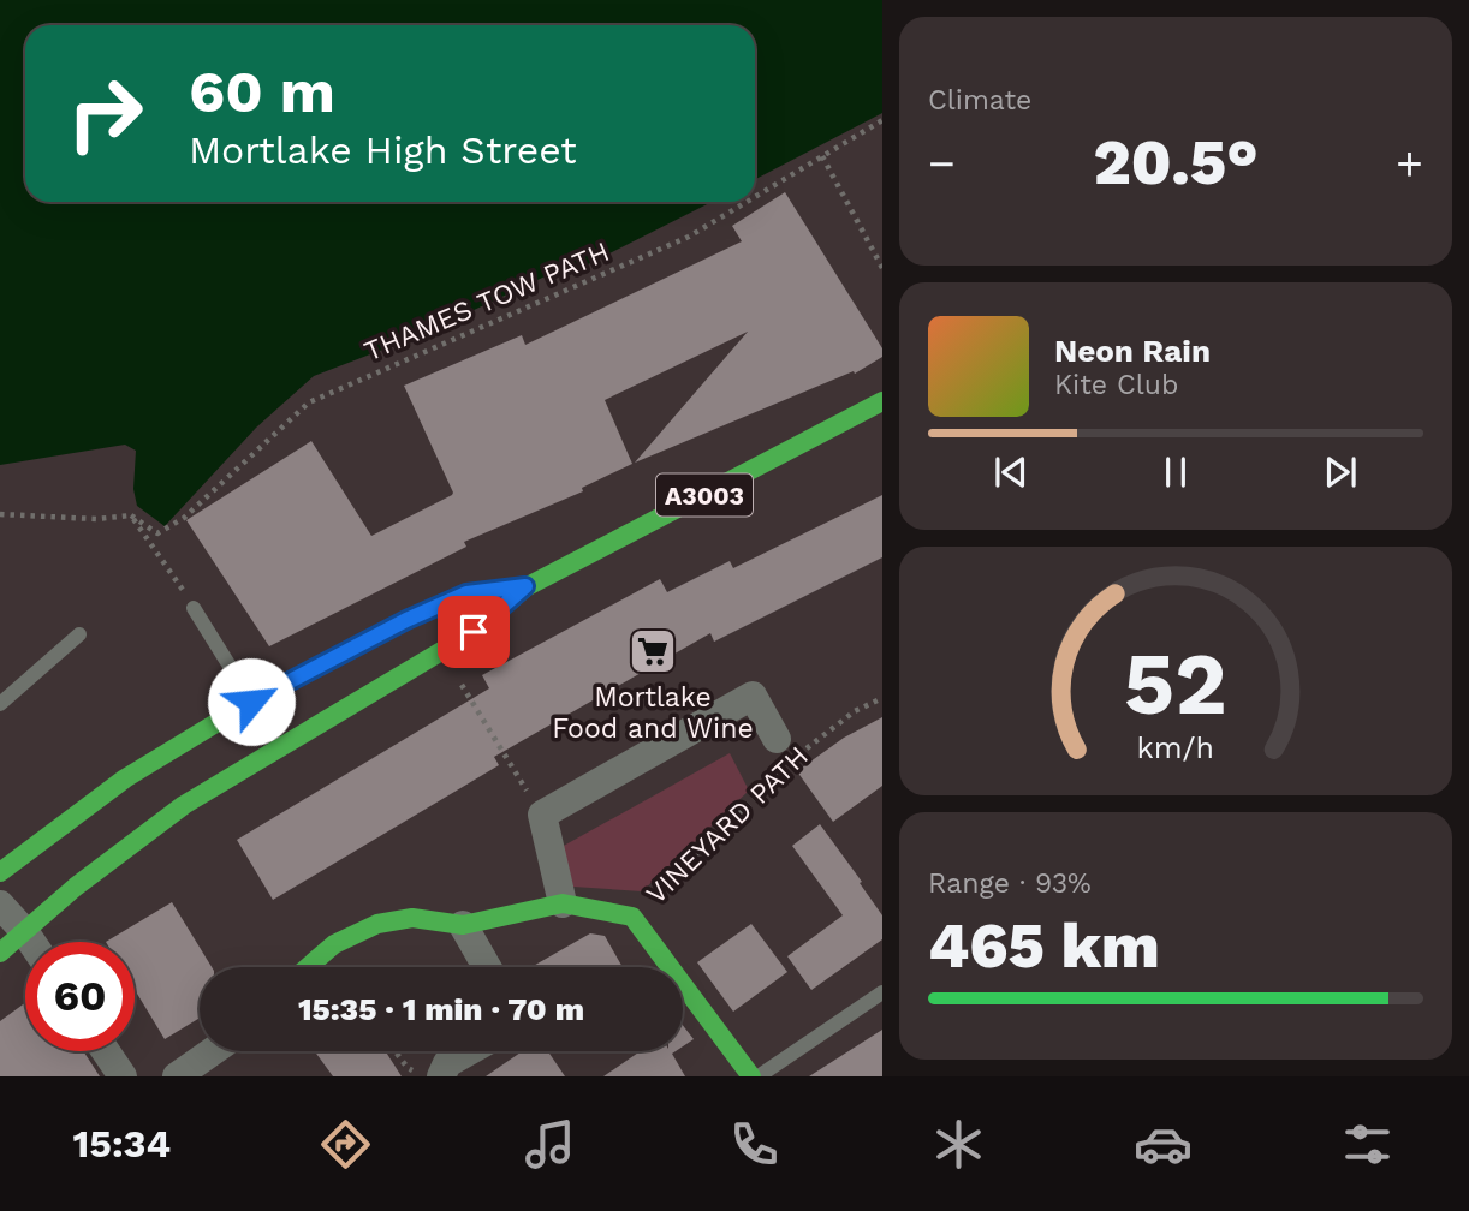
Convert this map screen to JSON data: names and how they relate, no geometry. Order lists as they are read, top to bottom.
{
  "streets": {
    "main road": ["A3003", "VINEYARD PATH"],
    "path": ["THAMES TOW PATH"]
  },
  "places": {
    "supermarket": ["Mortlake Food and Wine"]
  },
  "page": {
    "tile": [
      "Climate",
      ["Range · 93%", "465 km"]
    ],
    "turn": ["60 m", "Mortlake High Street"],
    "heat": ["−", "20.5°", "+"],
    "song": ["Neon Rain", "Kite Club"],
    "limit": "60",
    "trip": "15:35 · 1 min · 70 m",
    "tabs": "15:34",
    "gauge": ["52", "km/h"]
  }
}
